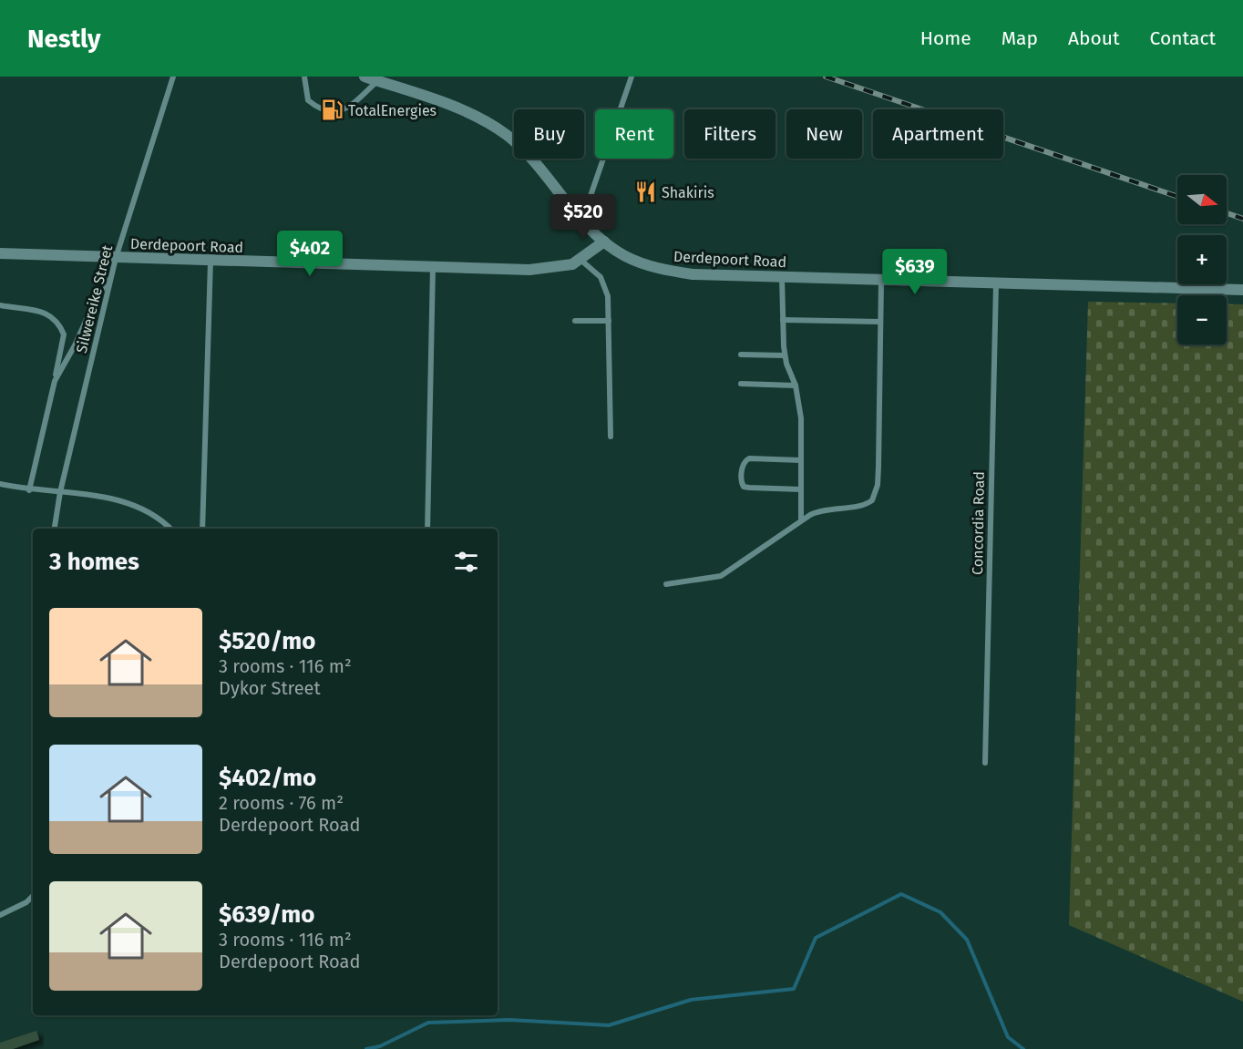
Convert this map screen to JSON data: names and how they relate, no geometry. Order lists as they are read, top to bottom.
{
  "streets": {
    "street": ["Derdepoort Road"],
    "lane": ["Silwereike Street", "Concordia Road"]
  },
  "crossings": [
    ["Derdepoort Road", "Silwereike Street"],
    ["Derdepoort Road", "Concordia Road"]
  ],
  "places": {
    "fuel station": ["TotalEnergies"],
    "restaurant": ["Shakiris"]
  },
  "north": "right",
  "page": {
    "header": "Nestly",
    "nav": [
      "Home",
      "Map",
      "About",
      "Contact"
    ],
    "chip": [
      "Buy",
      "Rent",
      "Filters",
      "New",
      "Apartment"
    ],
    "map_buttons": ["+", "−"],
    "price": ["$520", "$402", "$639"],
    "heading": "3 homes",
    "list": [
      {
        "name": "$520/mo",
        "note": "3 rooms · 116 m² · Dykor Street"
      },
      {
        "name": "$402/mo",
        "note": "2 rooms · 76 m² · Derdepoort Road"
      },
      {
        "name": "$639/mo",
        "note": "3 rooms · 116 m² · Derdepoort Road"
      }
    ]
  }
}
